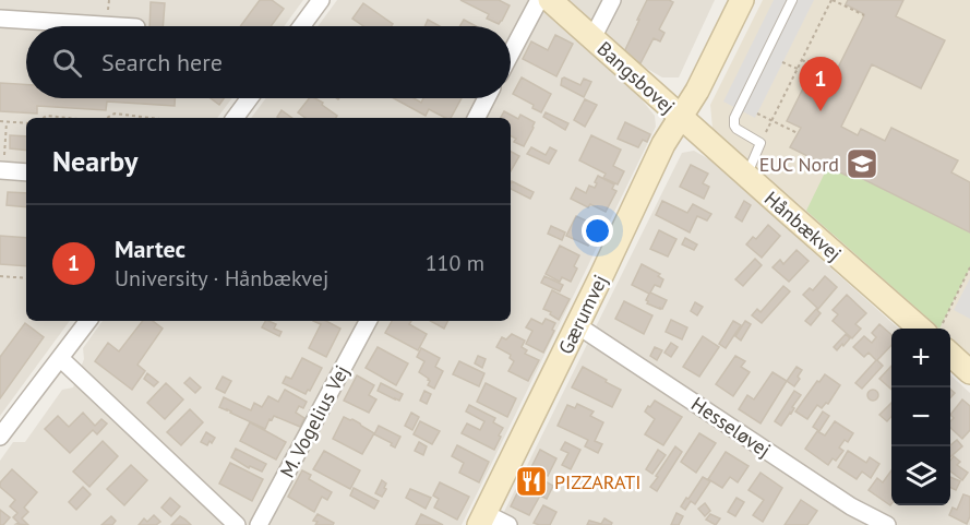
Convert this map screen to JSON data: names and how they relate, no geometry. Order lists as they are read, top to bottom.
{
  "streets": {
    "main road": ["Bangsbovej", "Hånbækvej", "Gærumvej"],
    "street": ["M. Vogelius Vej", "Hesseløvej"]
  },
  "crossings": [
    ["Bangsbovej", "Hånbækvej"],
    ["Bangsbovej", "Gærumvej"],
    ["Hånbækvej", "Gærumvej"],
    ["Gærumvej", "Hesseløvej"]
  ],
  "places": {
    "school or university": ["EUC Nord"],
    "restaurant": ["PIZZARATI"]
  },
  "page": {
    "search": "Search here",
    "pins": "1",
    "heading": "Nearby",
    "list": [
      {
        "mark": "1",
        "name": "Martec",
        "note": "University · Hånbækvej",
        "value": "110 m"
      }
    ],
    "map_buttons": ["+", "−"]
  }
}
